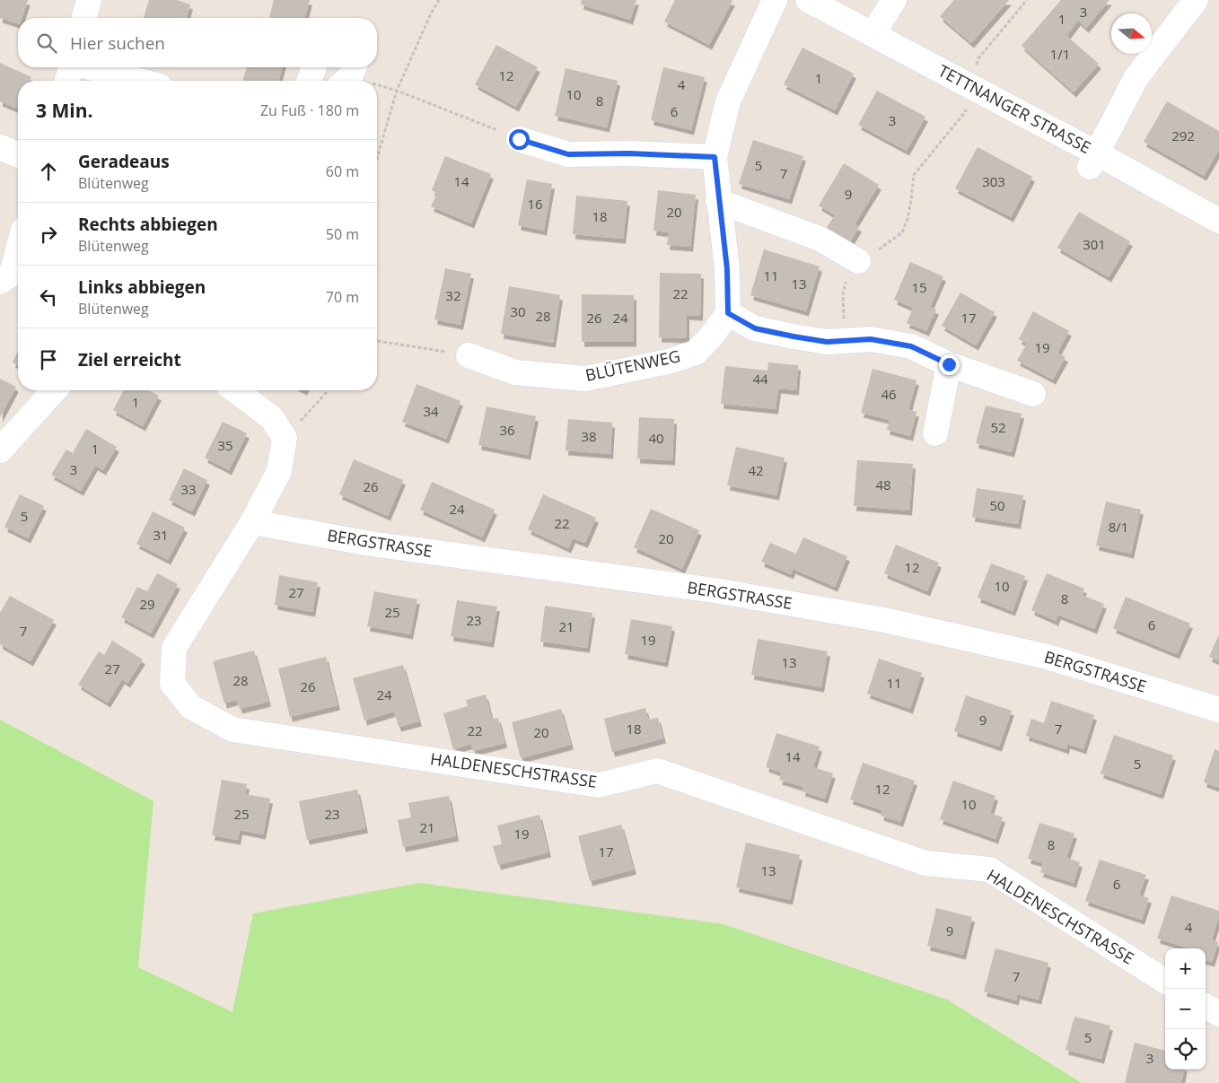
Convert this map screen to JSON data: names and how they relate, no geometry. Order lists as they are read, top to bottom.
{
  "streets": {
    "street": [
      "TETTNANGER STRASSE",
      "BLÜTENWEG",
      "BERGSTRASSE",
      "HALDENESCHSTRASSE"
    ]
  },
  "crossings": [
    ["BERGSTRASSE", "HALDENESCHSTRASSE"]
  ],
  "house_numbers": [
    "3",
    "1",
    "1/1",
    "12",
    "1",
    "4",
    "10",
    "8",
    "6",
    "3",
    "292",
    "5",
    "7",
    "14",
    "303",
    "9",
    "16",
    "20",
    "18",
    "301",
    "11",
    "13",
    "15",
    "22",
    "32",
    "30",
    "28",
    "26",
    "24",
    "17",
    "19",
    "44",
    "46",
    "1",
    "34",
    "52",
    "36",
    "38",
    "40",
    "35",
    "1",
    "3",
    "42",
    "48",
    "26",
    "33",
    "50",
    "24",
    "5",
    "22",
    "8/1",
    "31",
    "20",
    "12",
    "10",
    "27",
    "8",
    "29",
    "25",
    "23",
    "6",
    "21",
    "7",
    "19",
    "13",
    "27",
    "28",
    "11",
    "26",
    "24",
    "9",
    "18",
    "7",
    "22",
    "20",
    "14",
    "5",
    "12",
    "10",
    "25",
    "23",
    "21",
    "19",
    "8",
    "17",
    "13",
    "6",
    "4",
    "9",
    "7",
    "5",
    "3"
  ],
  "north": "right",
  "page": {
    "search": "Hier suchen",
    "heading": ["3 Min.", "Zu Fuß · 180 m"],
    "list": [
      ["Geradeaus", "Blütenweg", "60 m"],
      ["Rechts abbiegen", "Blütenweg", "50 m"],
      ["Links abbiegen", "Blütenweg", "70 m"],
      "Ziel erreicht"
    ],
    "map_buttons": ["+", "−"]
  }
}
